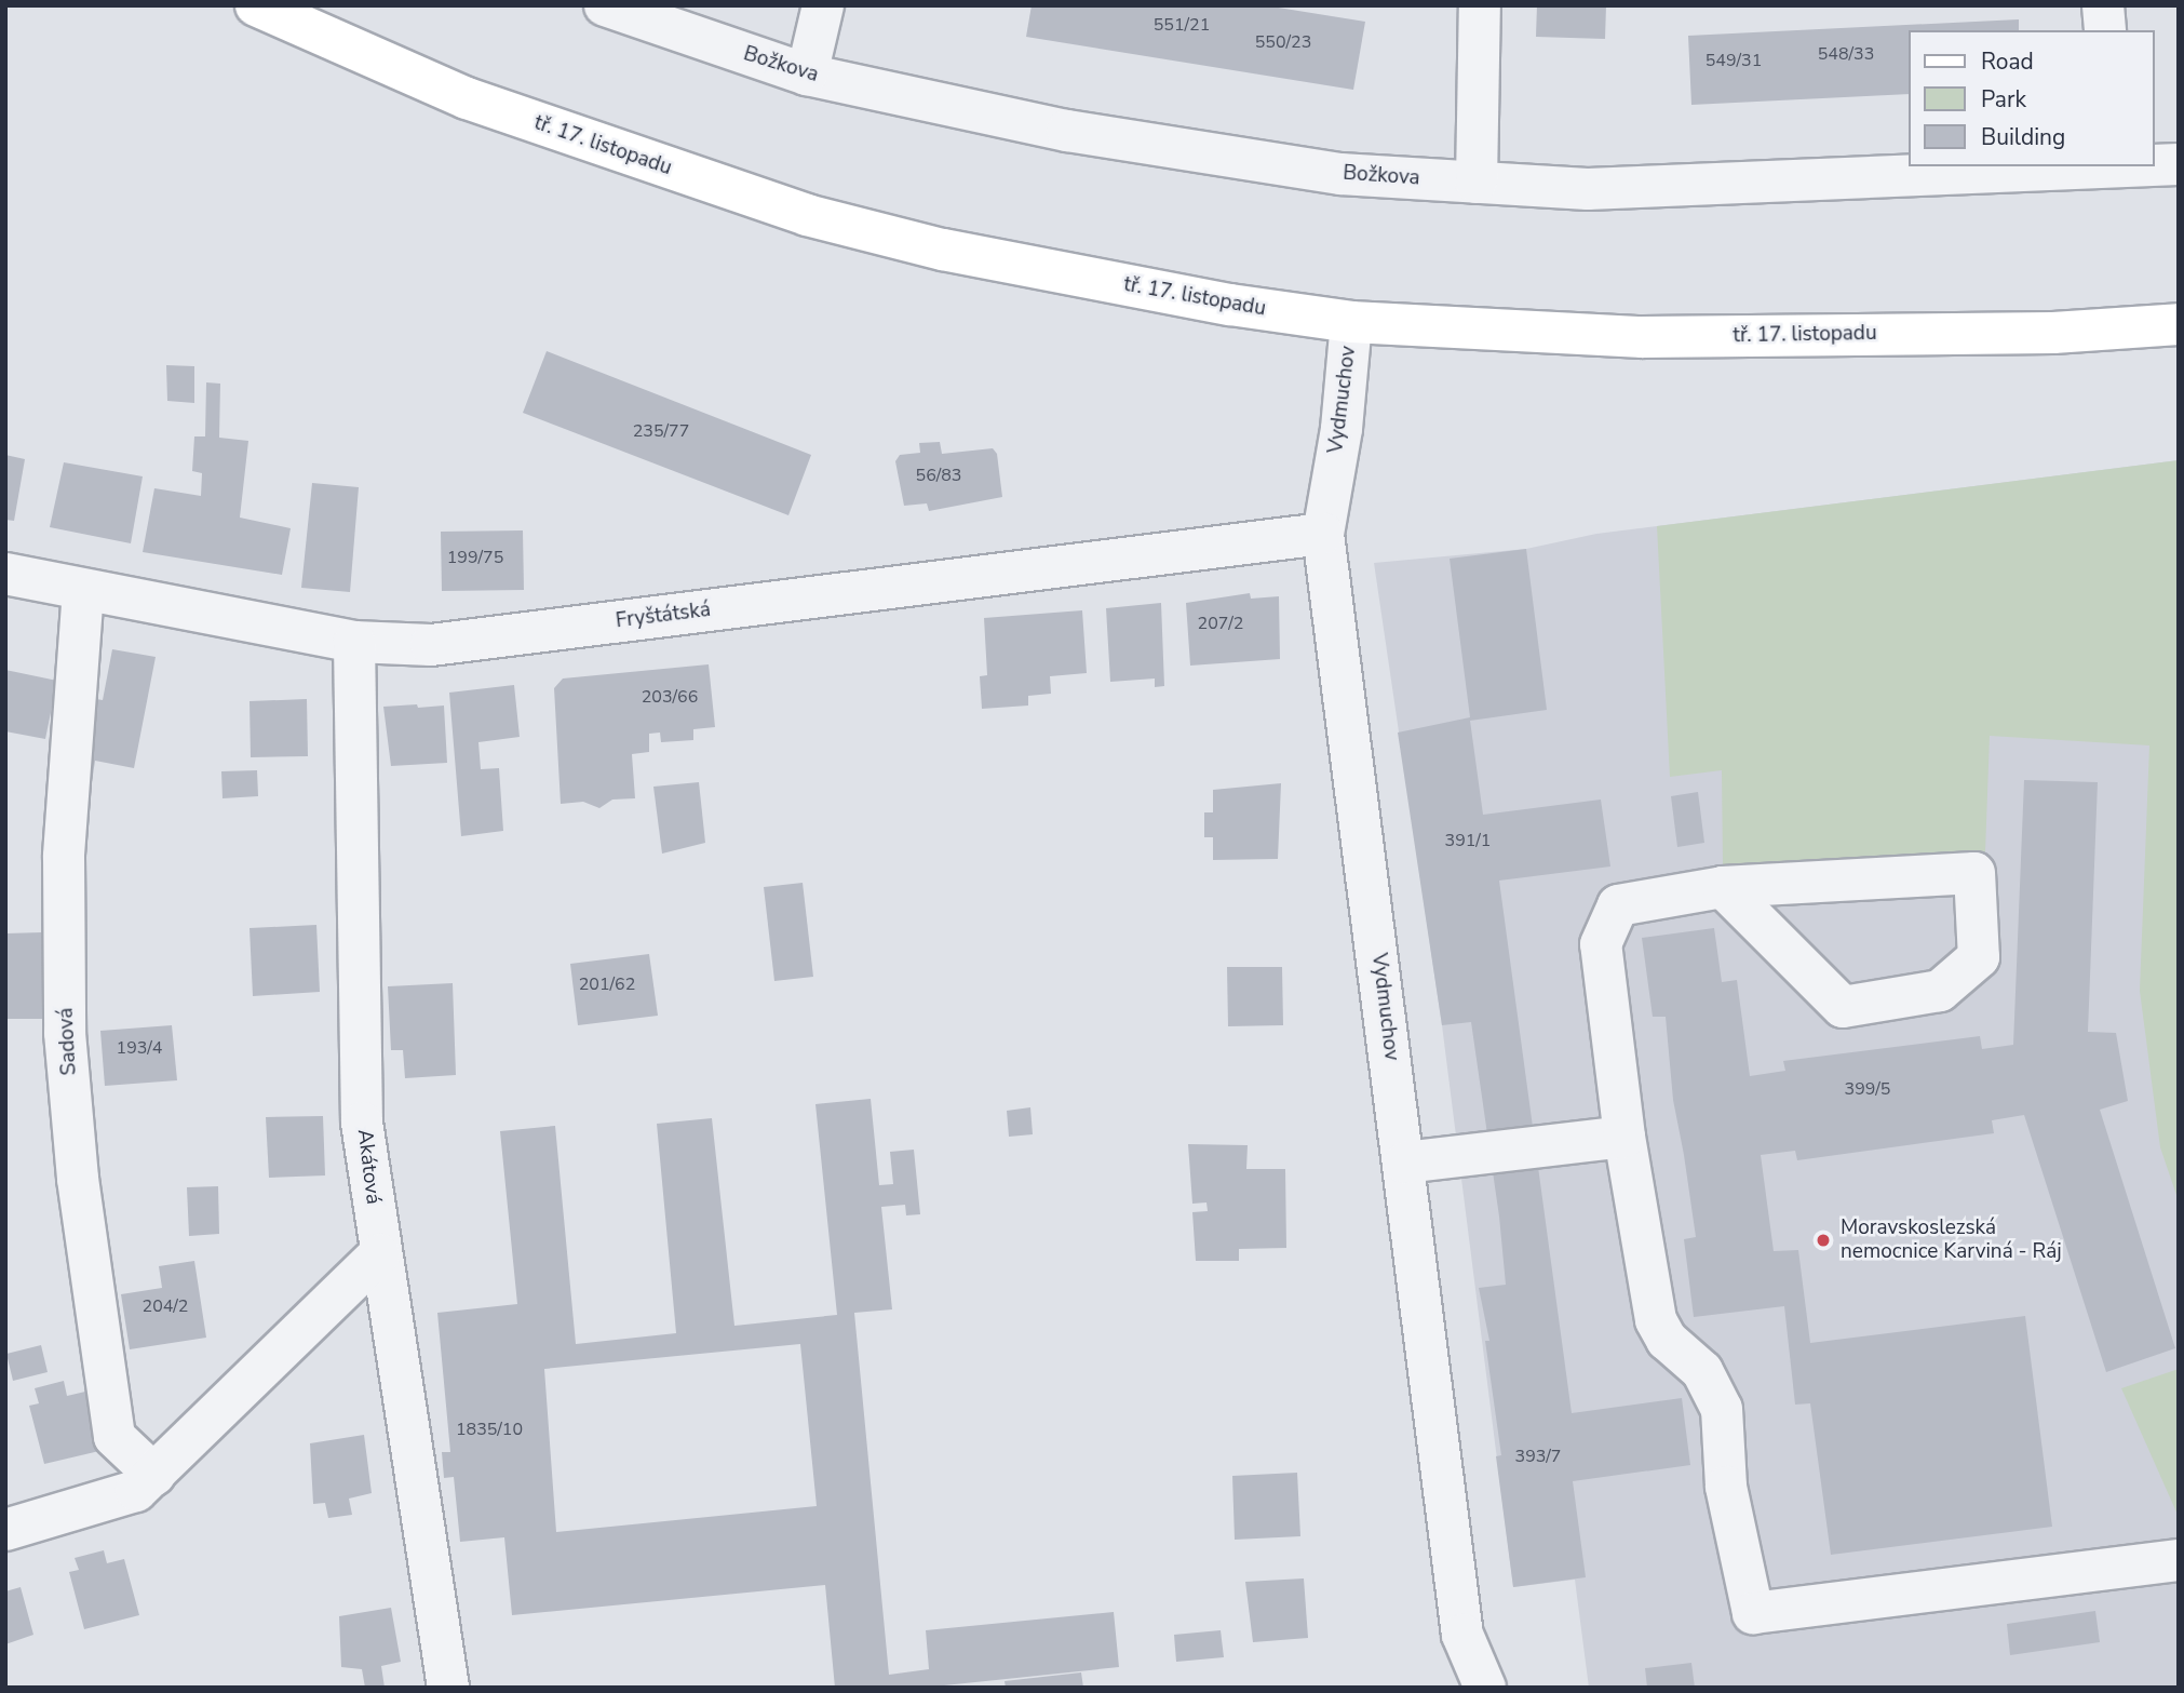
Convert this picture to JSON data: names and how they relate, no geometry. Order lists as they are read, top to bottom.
{
  "streets": {
    "main road": ["tř. 17. listopadu"],
    "street": [
      "Božkova",
      "Vydmuchov",
      "Fryštátská",
      "Sadová",
      "Akátová"
    ]
  },
  "crossings": [
    ["tř. 17. listopadu", "Vydmuchov"],
    ["Vydmuchov", "Fryštátská"],
    ["Fryštátská", "Sadová"],
    ["Fryštátská", "Akátová"]
  ],
  "places": ["Moravskoslezská nemocnice Karviná - Ráj"],
  "house_numbers": [
    "551/21",
    "550/23",
    "548/33",
    "549/31",
    "235/77",
    "56/83",
    "199/75",
    "207/2",
    "203/66",
    "391/1",
    "201/62",
    "193/4",
    "399/5",
    "204/2",
    "1835/10",
    "393/7"
  ],
  "legend": ["Road", "Park", "Building"]
}
